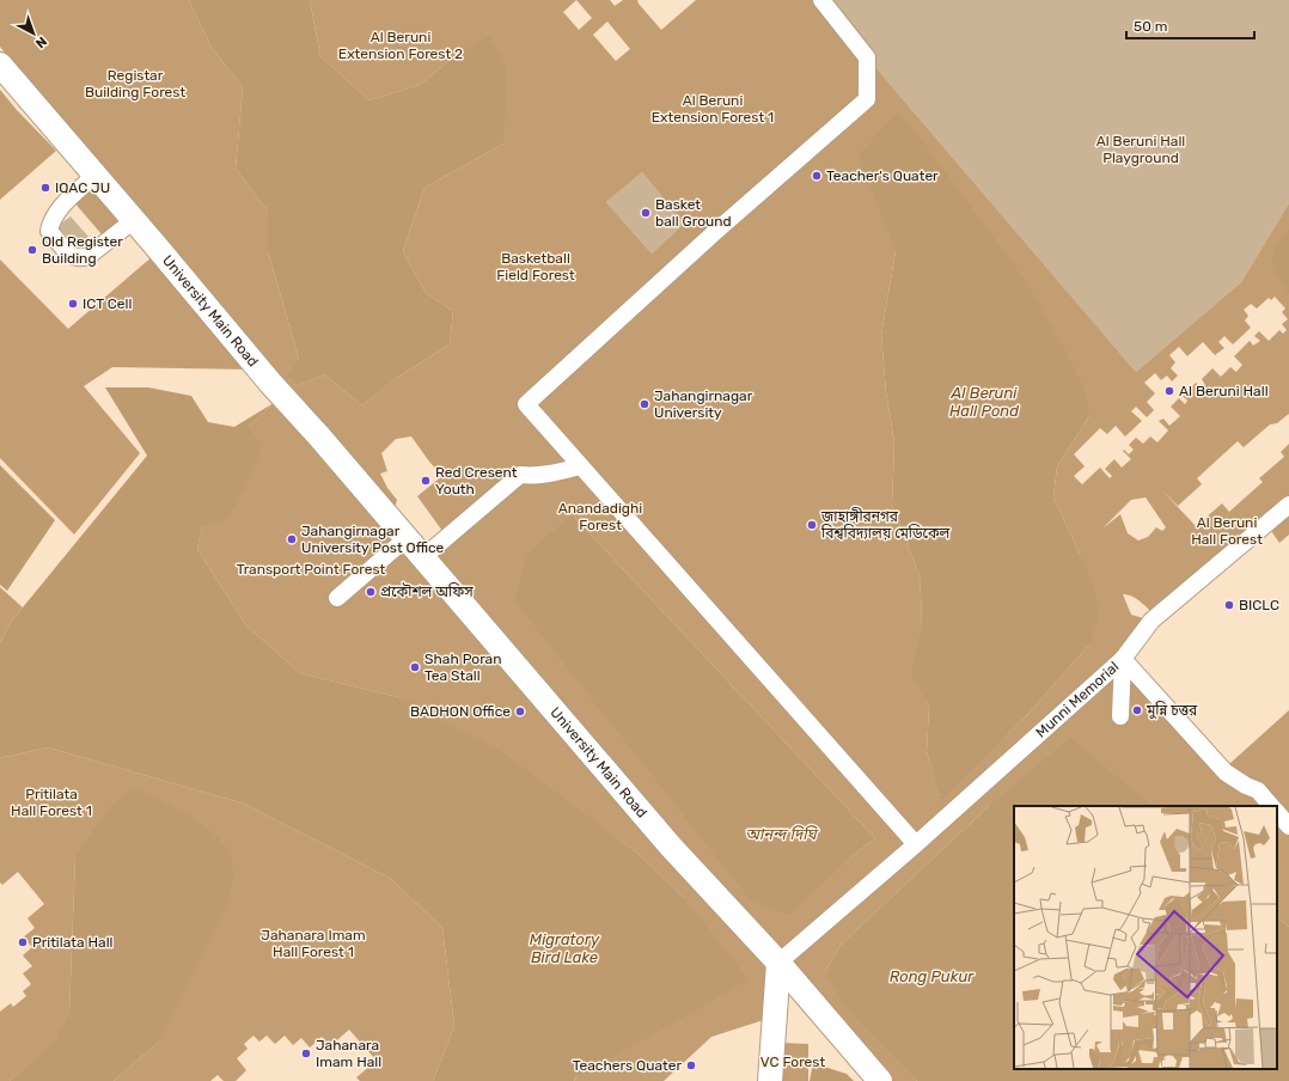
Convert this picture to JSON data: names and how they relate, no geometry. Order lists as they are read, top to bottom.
{
  "streets": {
    "street": ["University Main Road", "Munni Memorial"]
  },
  "crossings": [
    ["University Main Road", "Munni Memorial"]
  ],
  "water": [
    "Al Beruni Hall Pond",
    "আনন্দ দিঘি",
    "Migratory Bird Lake",
    "Rong Pukur"
  ],
  "parks": [
    "Al Beruni Extension Forest 2",
    "Registar Building Forest",
    "Al Beruni Extension Forest 1",
    "Al Beruni Hall Playground",
    "Basketball Field Forest",
    "Anandadighi Forest",
    "Al Beruni Hall Forest",
    "Transport Point Forest",
    "Pritilata Hall Forest 1",
    "Jahanara Imam Hall Forest 1",
    "VC Forest"
  ],
  "places": [
    "Teacher's Quater",
    "IQAC JU",
    "Basket ball Ground",
    "Old Register Building",
    "ICT Cell",
    "Al Beruni Hall",
    "Jahangirnagar University",
    "Red Cresent Youth",
    "জাহাঙ্গীরনগর বিশ্ববিদ্যালয় মেডিকেল",
    "Jahangirnagar University Post Office",
    "প্রকৌশল অফিস",
    "BICLC",
    "Shah Poran Tea Stall",
    "মুন্নি চত্তর",
    "BADHON Office",
    "Pritilata Hall",
    "Jahanara Imam Hall",
    "Teachers Quater"
  ],
  "scale_bar": "50 m",
  "north": "bottom right"
}
